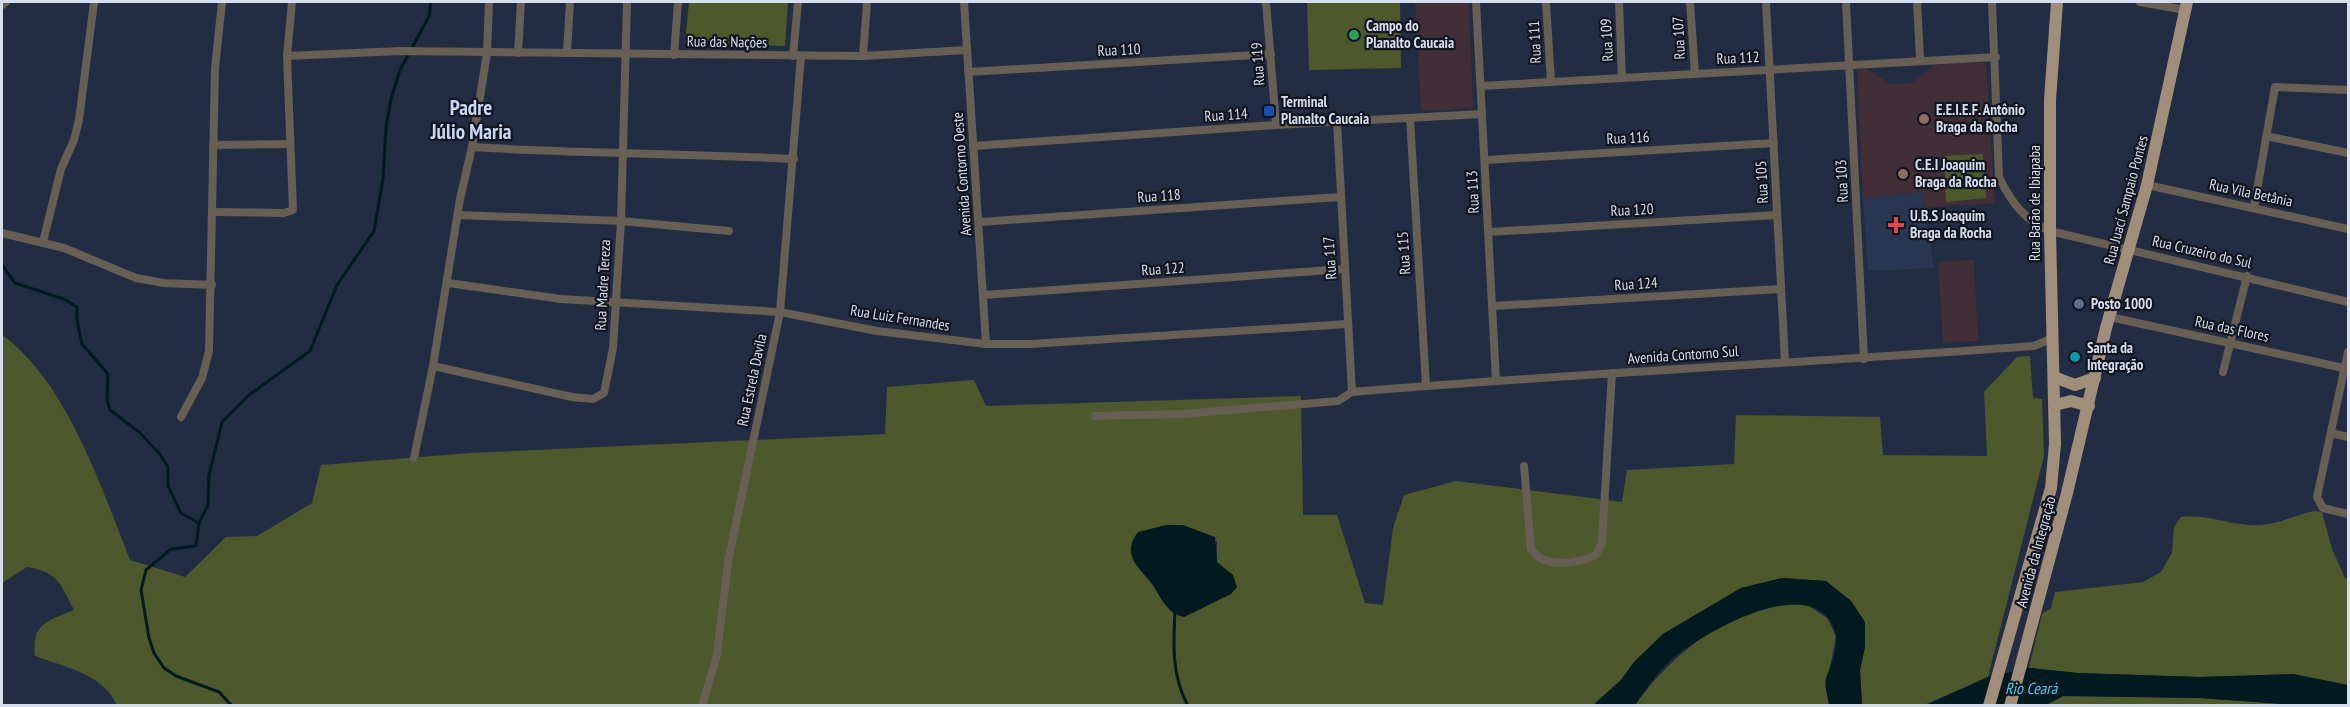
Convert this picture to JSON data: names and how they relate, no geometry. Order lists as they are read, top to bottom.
{
  "streets": {
    "main road": ["Rua Juací Sampaio Pontes", "Rua Barão de Ibiapaba", "Avenida da Integração"],
    "street": [
      "Rua 107",
      "Rua 109",
      "Rua das Nações",
      "Rua 111",
      "Rua 110",
      "Rua 112",
      "Rua 119",
      "Rua 114",
      "Rua 116",
      "Avenida Contorno Oeste",
      "Rua 103",
      "Rua 105",
      "Rua 113",
      "Rua Vila Betânia",
      "Rua 118",
      "Rua 120",
      "Rua Cruzeiro do Sul",
      "Rua 115",
      "Rua 117",
      "Rua 122",
      "Rua 124",
      "Rua Madre Tereza",
      "Rua Luiz Fernandes",
      "Rua das Flores",
      "Avenida Contorno Sul",
      "Rua Estrela Davila"
    ]
  },
  "crossings": [
    ["Rua 107", "Rua 112"],
    ["Rua 109", "Rua 112"],
    ["Rua das Nações", "Avenida Contorno Oeste"],
    ["Rua das Nações", "Rua Madre Tereza"],
    ["Rua das Nações", "Rua Estrela Davila"],
    ["Rua 111", "Rua 112"],
    ["Rua 110", "Rua 119"],
    ["Rua 110", "Avenida Contorno Oeste"],
    ["Rua 112", "Rua 103"],
    ["Rua 112", "Rua 105"],
    ["Rua 112", "Rua 113"],
    ["Rua 119", "Rua 114"],
    ["Rua 114", "Avenida Contorno Oeste"],
    ["Rua 114", "Rua 113"],
    ["Rua 114", "Rua 115"],
    ["Rua 114", "Rua 117"],
    ["Rua 116", "Rua 105"],
    ["Rua 116", "Rua 113"],
    ["Avenida Contorno Oeste", "Rua 118"],
    ["Avenida Contorno Oeste", "Rua 122"],
    ["Avenida Contorno Oeste", "Rua Luiz Fernandes"],
    ["Rua 103", "Avenida Contorno Sul"],
    ["Rua 105", "Rua 120"],
    ["Rua 105", "Rua 124"],
    ["Rua 105", "Avenida Contorno Sul"],
    ["Rua 113", "Rua 120"],
    ["Rua 113", "Rua 124"],
    ["Rua 113", "Avenida Contorno Sul"],
    ["Rua Vila Betânia", "Rua Juací Sampaio Pontes"],
    ["Rua 118", "Rua 117"],
    ["Rua Juací Sampaio Pontes", "Rua Cruzeiro do Sul"],
    ["Rua Juací Sampaio Pontes", "Rua das Flores"],
    ["Rua Juací Sampaio Pontes", "Avenida da Integração"],
    ["Rua Barão de Ibiapaba", "Rua Cruzeiro do Sul"],
    ["Rua Barão de Ibiapaba", "Avenida Contorno Sul"],
    ["Rua Barão de Ibiapaba", "Avenida da Integração"],
    ["Rua 115", "Avenida Contorno Sul"],
    ["Rua 117", "Rua 122"],
    ["Rua 117", "Rua Luiz Fernandes"],
    ["Rua 117", "Avenida Contorno Sul"],
    ["Rua Madre Tereza", "Rua Luiz Fernandes"],
    ["Rua Luiz Fernandes", "Rua Estrela Davila"]
  ],
  "districts": ["Padre Júlio Maria"],
  "water": ["Rio Ceará"],
  "places": {
    "other": [
      "Campo do Planalto Caucaia",
      "E.E.I.E.F. Antônio Braga da Rocha",
      "C.E.I Joaquim Braga da Rocha",
      "Posto 1000",
      "Santa da Integração"
    ],
    "transit": ["Terminal Planalto Caucaia"],
    "health": ["U.B.S Joaquim Braga da Rocha"]
  }
}
